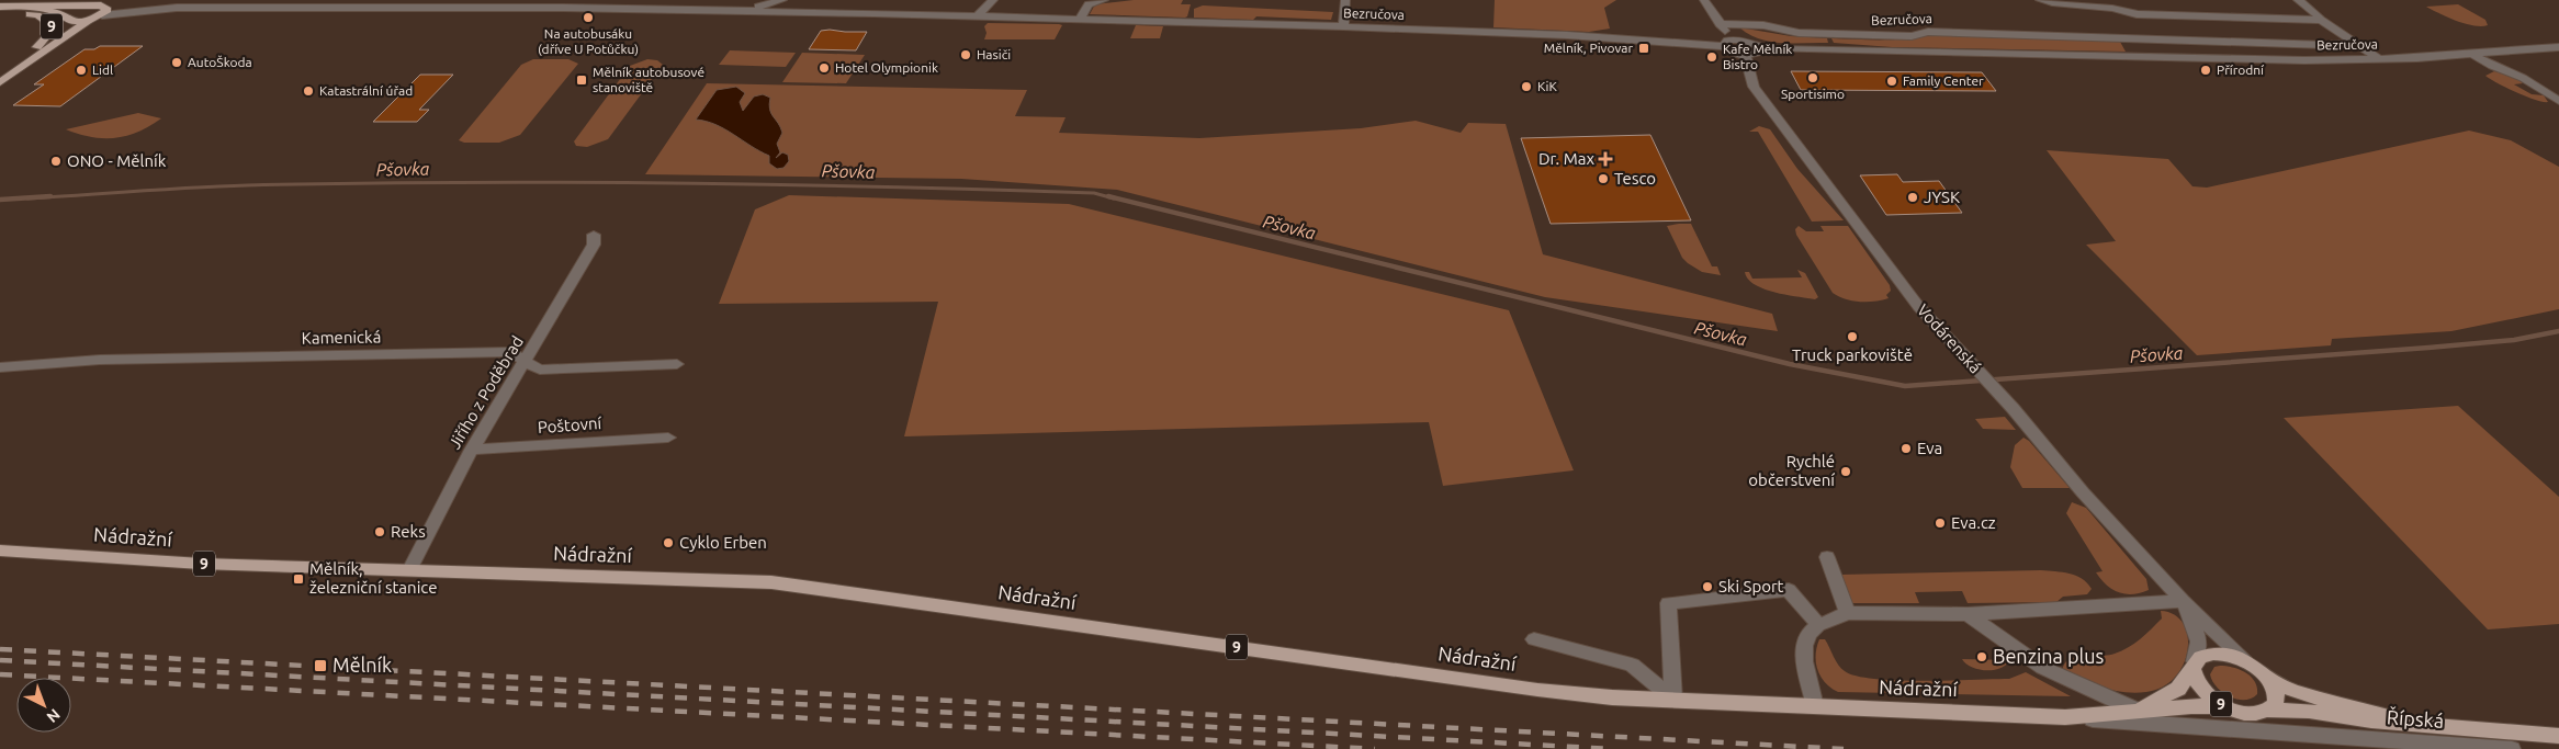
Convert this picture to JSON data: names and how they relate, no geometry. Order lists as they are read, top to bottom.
{
  "streets": {
    "main road": ["9", "Nádražní", "Řípská"],
    "street": [
      "Bezručova",
      "Kamenická",
      "Vodárenská",
      "Jiřího z Poděbrad",
      "Poštovní"
    ]
  },
  "crossings": [
    ["Bezručova", "Vodárenská"],
    ["9", "Vodárenská"],
    ["9", "Nádražní"],
    ["9", "Řípská"],
    ["Kamenická", "Jiřího z Poděbrad"],
    ["Vodárenská", "Nádražní"],
    ["Jiřího z Poděbrad", "Poštovní"],
    ["Jiřího z Poděbrad", "Nádražní"],
    ["Nádražní", "Řípská"]
  ],
  "water": ["Pšovka"],
  "places": {
    "other": [
      "Na autobusáku (dříve U Potůčku)",
      "Hasiči",
      "Kafe Mělník Bistro",
      "AutoŠkoda",
      "Hotel Olympionik",
      "Lidl",
      "Přírodní",
      "Sportisimo",
      "Family Center",
      "KiK",
      "Katastrální úřad",
      "ONO - Mělník",
      "Tesco",
      "JYSK",
      "Truck parkoviště",
      "Eva",
      "Rychlé občerstvení",
      "Eva.cz",
      "Reks",
      "Cyklo Erben",
      "Ski Sport",
      "Benzina plus"
    ],
    "transit": [
      "Mělník, Pivovar",
      "Mělník autobusové stanoviště",
      "Mělník, železniční stanice",
      "Mělník"
    ],
    "health": ["Dr. Max"]
  },
  "north": "bottom right"
}
